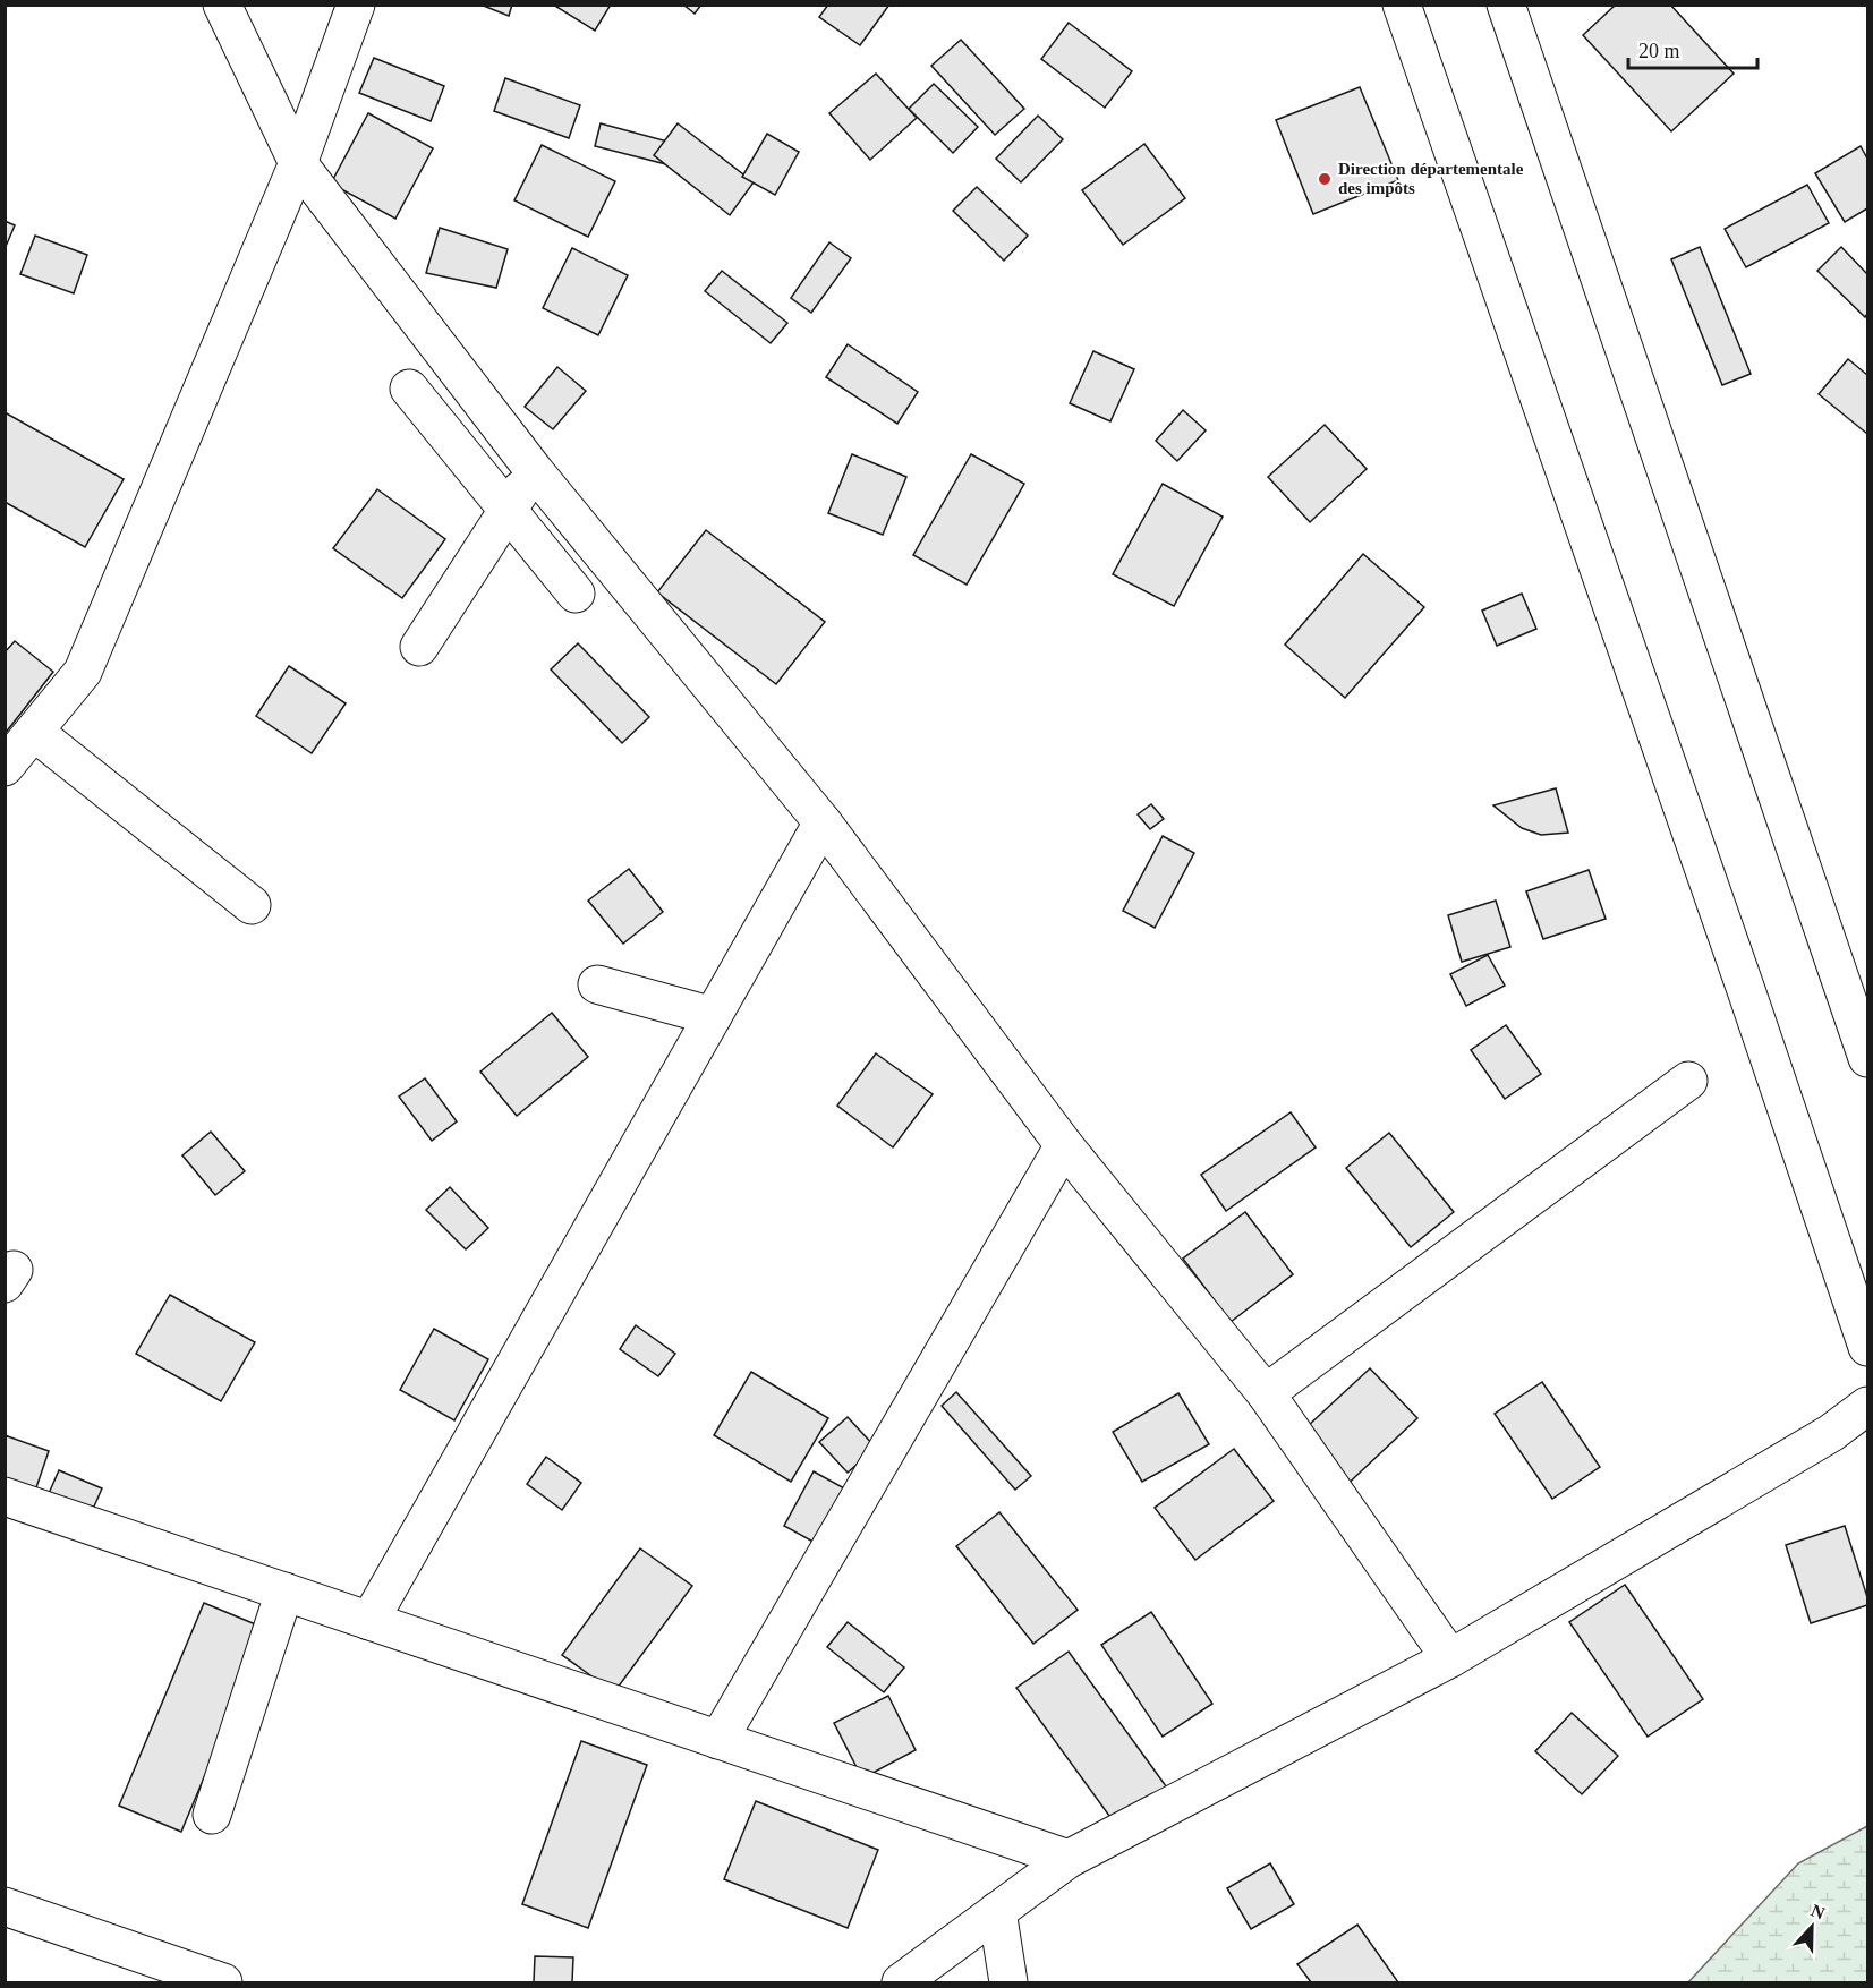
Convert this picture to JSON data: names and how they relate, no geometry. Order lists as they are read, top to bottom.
{
  "places": ["Direction départementale des impôts"],
  "scale_bar": "20 m",
  "north": "top"
}
